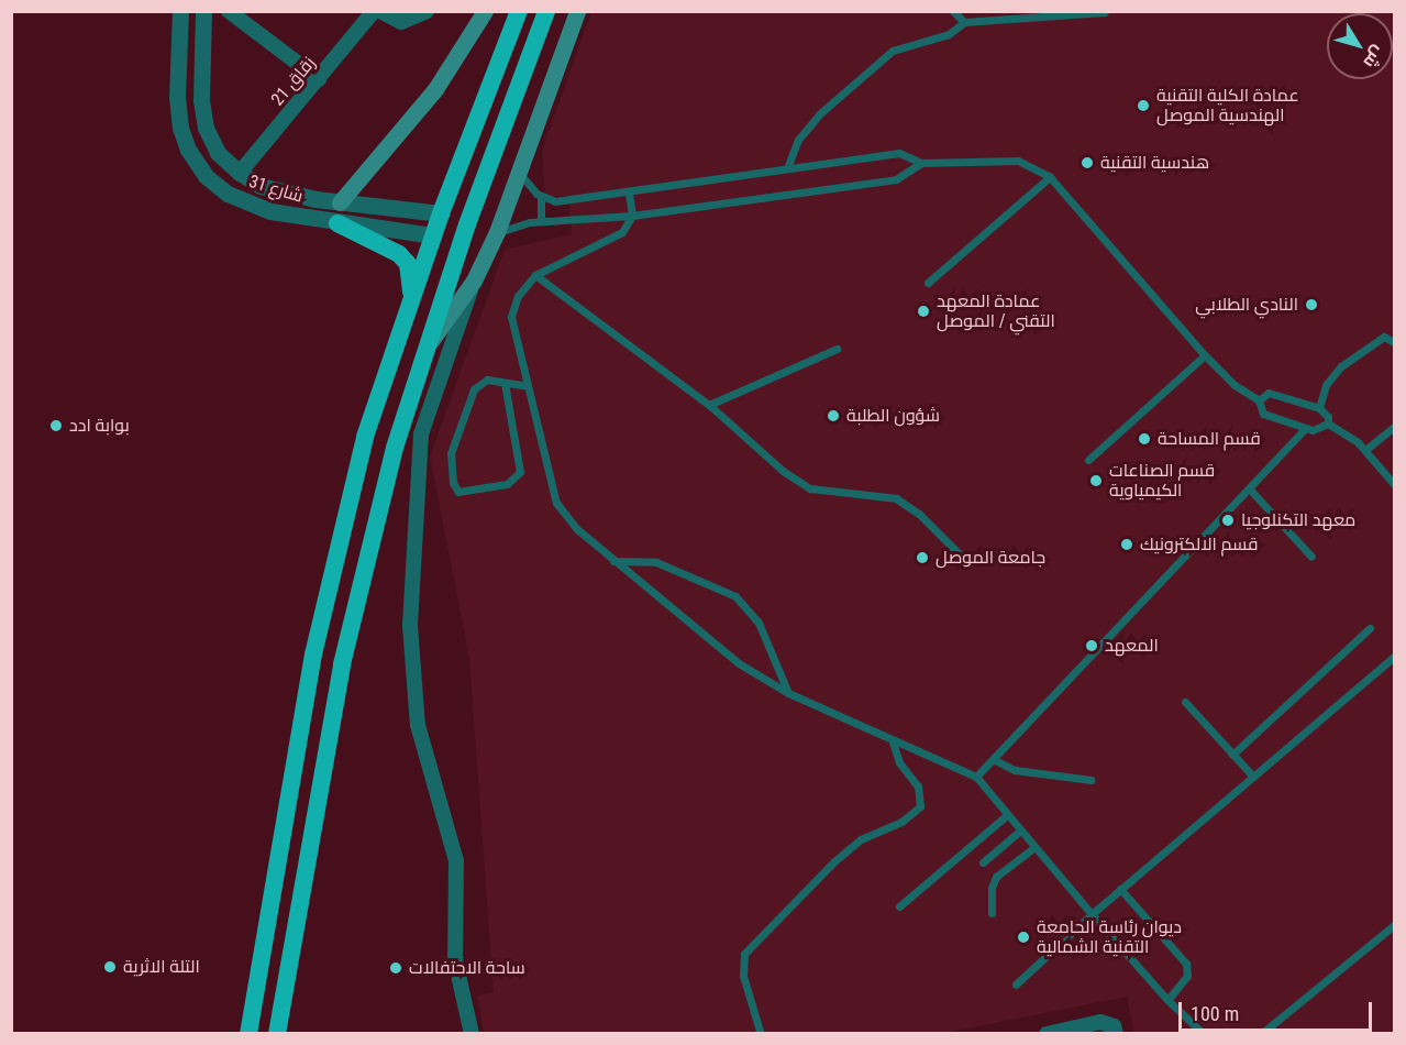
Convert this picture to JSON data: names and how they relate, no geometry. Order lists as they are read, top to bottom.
{
  "streets": {
    "street": ["زقاق 21", "شارع 31"]
  },
  "crossings": [
    ["زقاق 21", "شارع 31"]
  ],
  "places": [
    "عمادة الكلية التقنية الهندسية الموصل",
    "هندسية التقنية",
    "النادي الطلابي",
    "عمادة المعهد التقني / الموصل",
    "شؤون الطلبة",
    "بوابة ادد",
    "قسم المساحة",
    "قسم الصناعات الكيمياوية",
    "معهد التكنلوجيا",
    "قسم الالكترونيك",
    "جامعة الموصل",
    "المعهد",
    "ديوان رئاسة الجامعة التقنية الشمالية",
    "التلة الاثرية",
    "ساحة الاحتفالات"
  ],
  "scale_bar": "100 m",
  "north": "bottom right"
}
